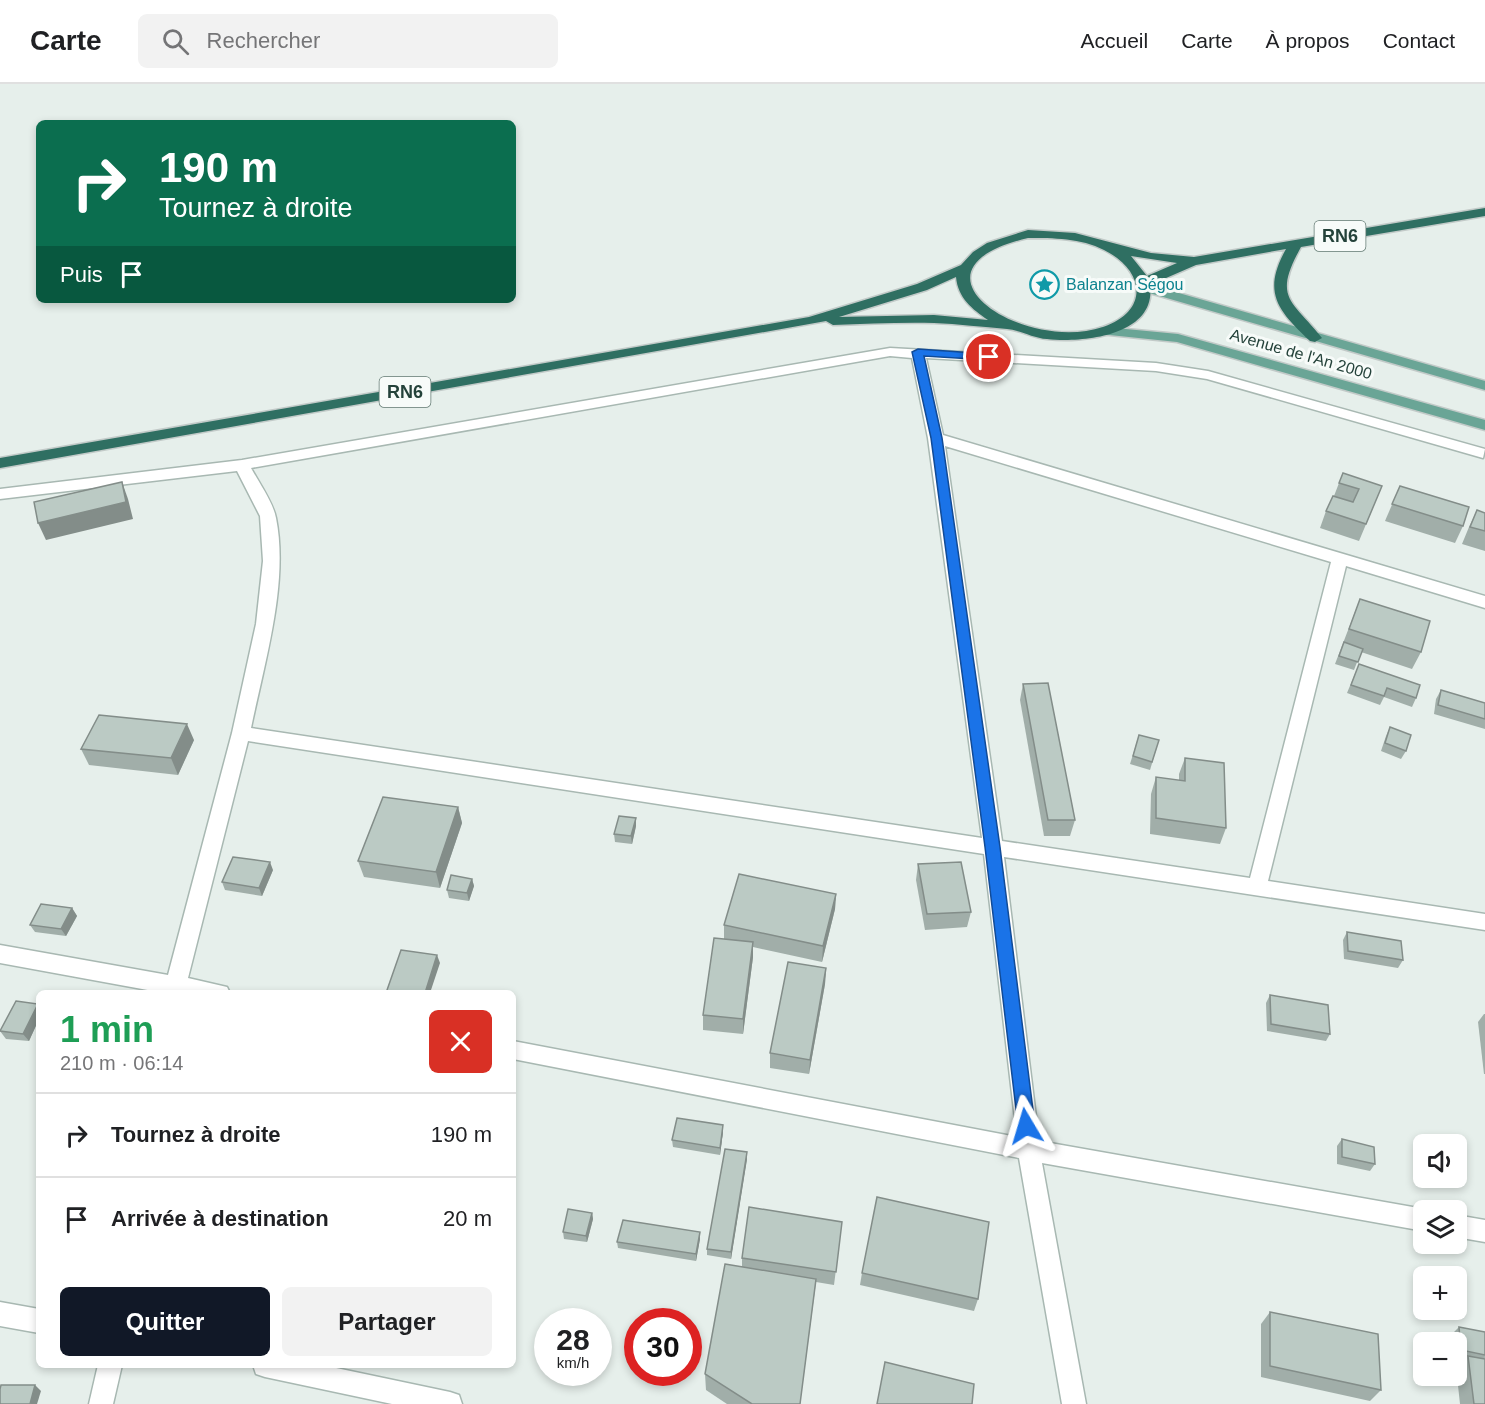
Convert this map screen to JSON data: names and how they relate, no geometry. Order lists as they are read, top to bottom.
{
  "streets": {
    "highway": ["RN6"],
    "main road": ["Avenue de l'An 2000"]
  },
  "crossings": [
    ["RN6", "Avenue de l'An 2000"]
  ],
  "places": {
    "place": ["Balanzan Ségou"]
  },
  "page": {
    "header": "Carte",
    "search": "Rechercher",
    "nav": [
      "Accueil",
      "Carte",
      "À propos",
      "Contact"
    ],
    "turn": ["190 m", "Tournez à droite"],
    "then": "Puis",
    "heading": ["1 min", "210 m · 06:14"],
    "list": [
      {
        "name": "Tournez à droite",
        "value": "190 m"
      },
      {
        "name": "Arrivée à destination",
        "value": "20 m"
      }
    ],
    "map_buttons": ["+", "−"],
    "buttons": ["Quitter", "Partager"],
    "speed": "28 km/h",
    "limit": "30"
  }
}
